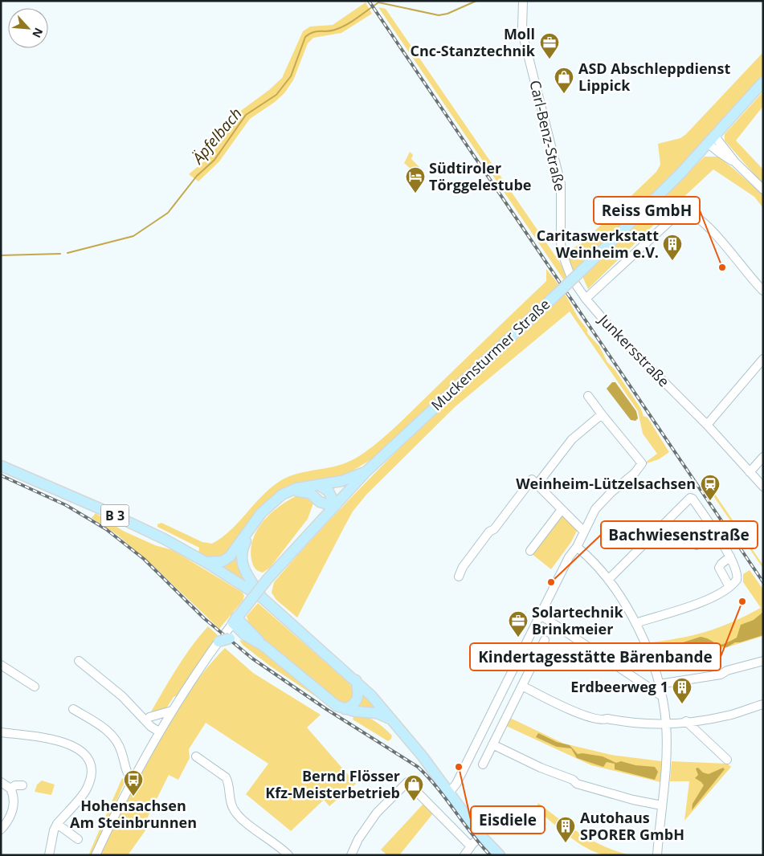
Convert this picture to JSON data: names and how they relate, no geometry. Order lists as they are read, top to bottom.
{
  "streets": {
    "main road": ["Muckensturmer Straße", "B 3"],
    "street": ["Carl-Benz-Straße", "Junkersstraße"]
  },
  "crossings": [
    ["Carl-Benz-Straße", "Junkersstraße"]
  ],
  "water": ["Äpfelbach"],
  "places": {
    "office": ["Moll Cnc-Stanztechnik", "Solartechnik Brinkmeier"],
    "shop": ["ASD Abschleppdienst Lippick", "Bernd Flösser Kfz-Meisterbetrieb"],
    "hotel": ["Südtiroler Törggelestube"],
    "building": ["Caritaswerkstatt Weinheim e.V.", "Erdbeerweg 1", "Autohaus SPORER GmbH"],
    "other": [
      "Reiss GmbH",
      "Bachwiesenstraße",
      "Kindertagesstätte Bärenbande",
      "Eisdiele"
    ],
    "station": ["Weinheim-Lützelsachsen"],
    "bus stop": ["Hohensachsen Am Steinbrunnen"]
  },
  "north": "bottom right"
}
